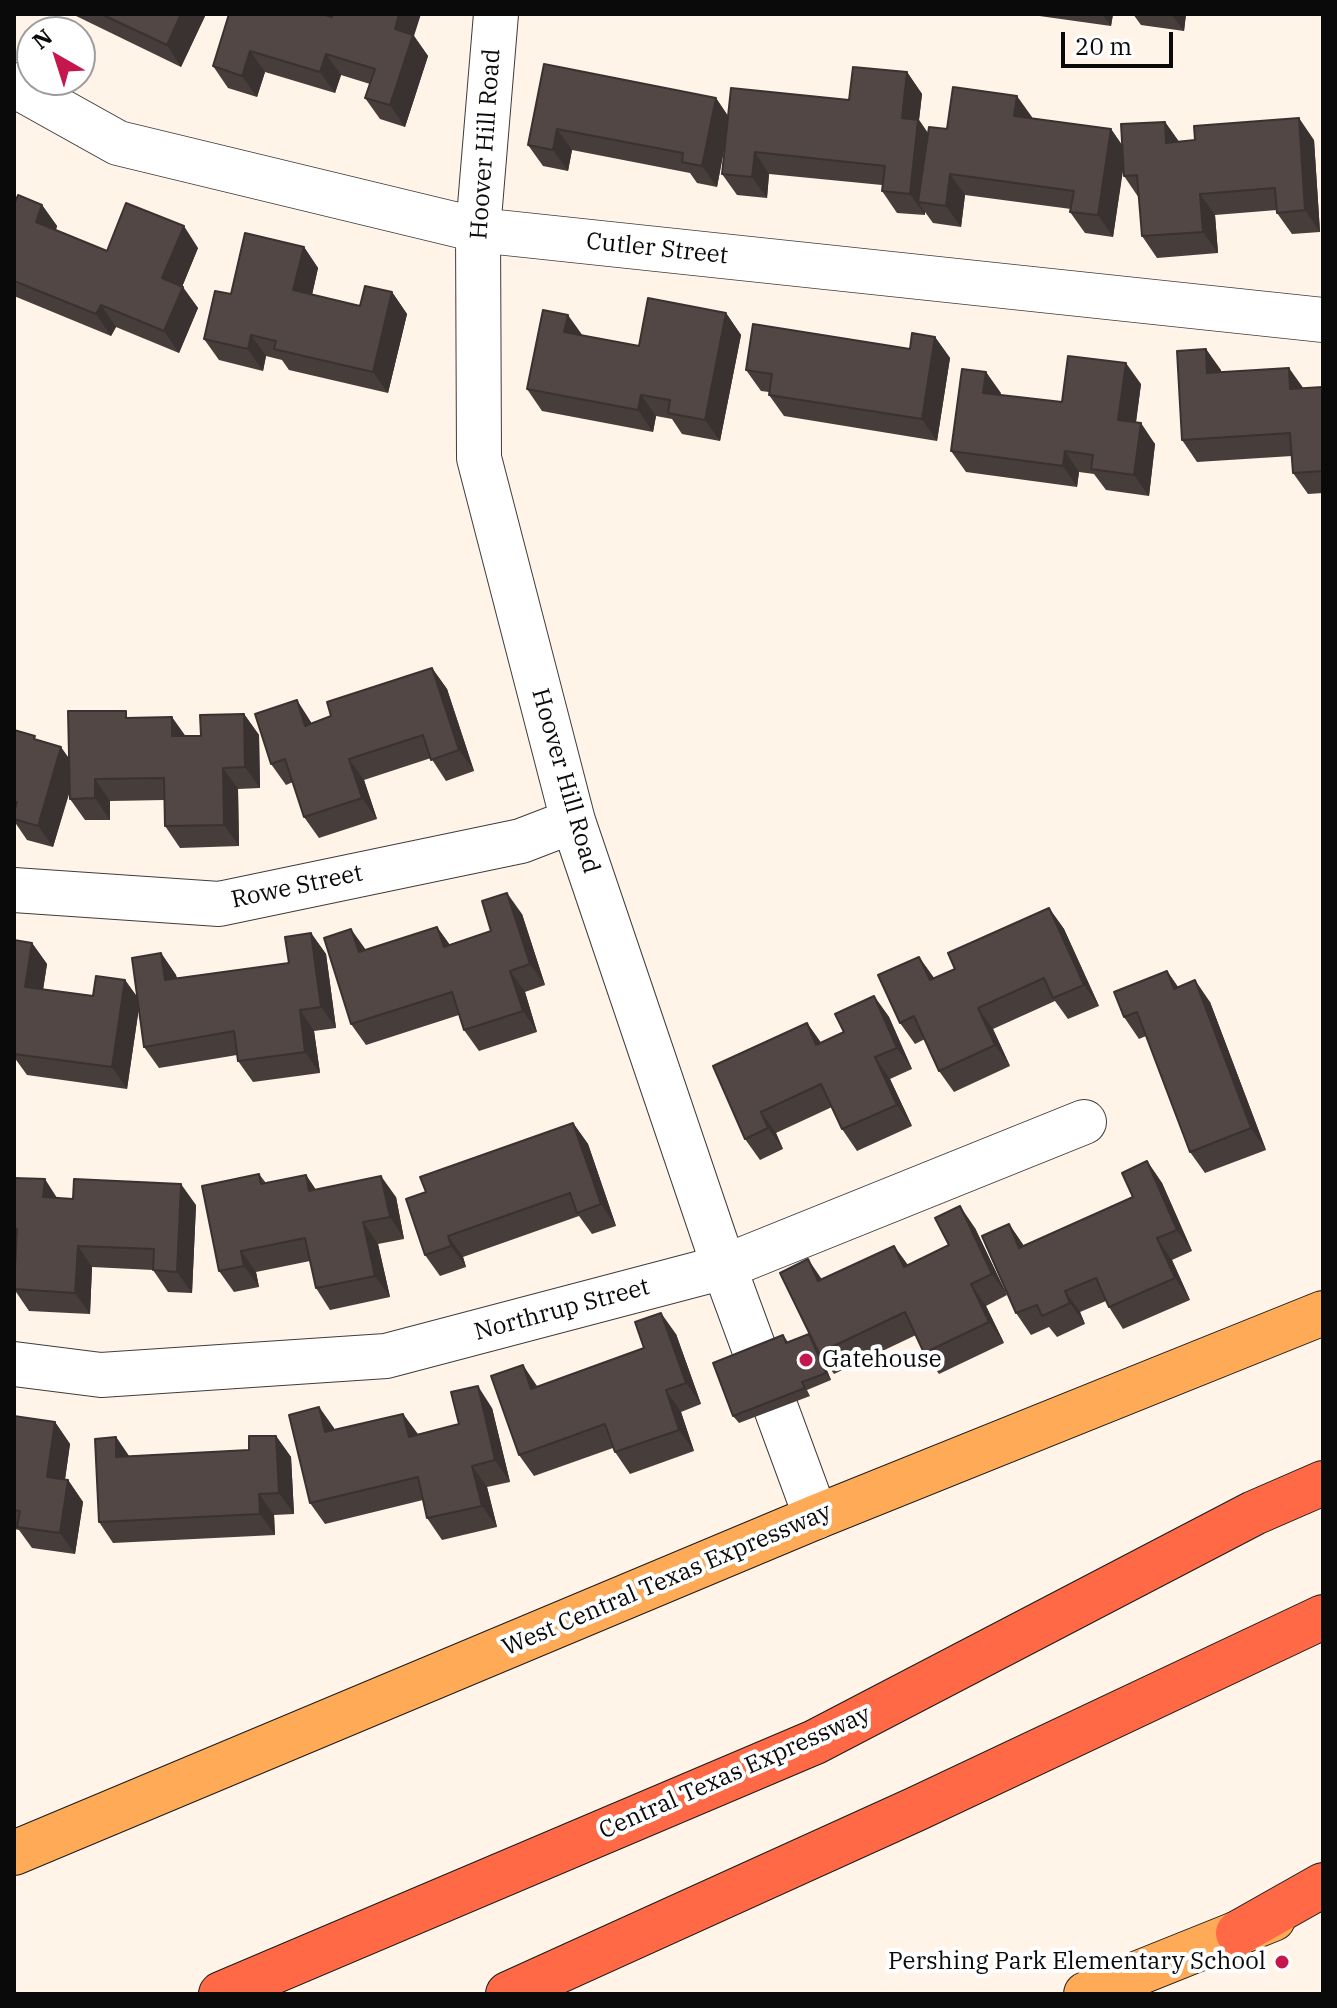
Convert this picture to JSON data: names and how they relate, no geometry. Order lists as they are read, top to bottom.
{
  "streets": {
    "highway": ["Central Texas Expressway"],
    "main road": ["West Central Texas Expressway"],
    "street": [
      "Hoover Hill Road",
      "Cutler Street",
      "Rowe Street",
      "Northrup Street"
    ]
  },
  "crossings": [
    ["Hoover Hill Road", "Cutler Street"],
    ["Hoover Hill Road", "Rowe Street"],
    ["Hoover Hill Road", "Northrup Street"],
    ["Hoover Hill Road", "West Central Texas Expressway"]
  ],
  "places": ["Gatehouse", "Pershing Park Elementary School"],
  "scale_bar": "20 m",
  "north": "top left"
}
